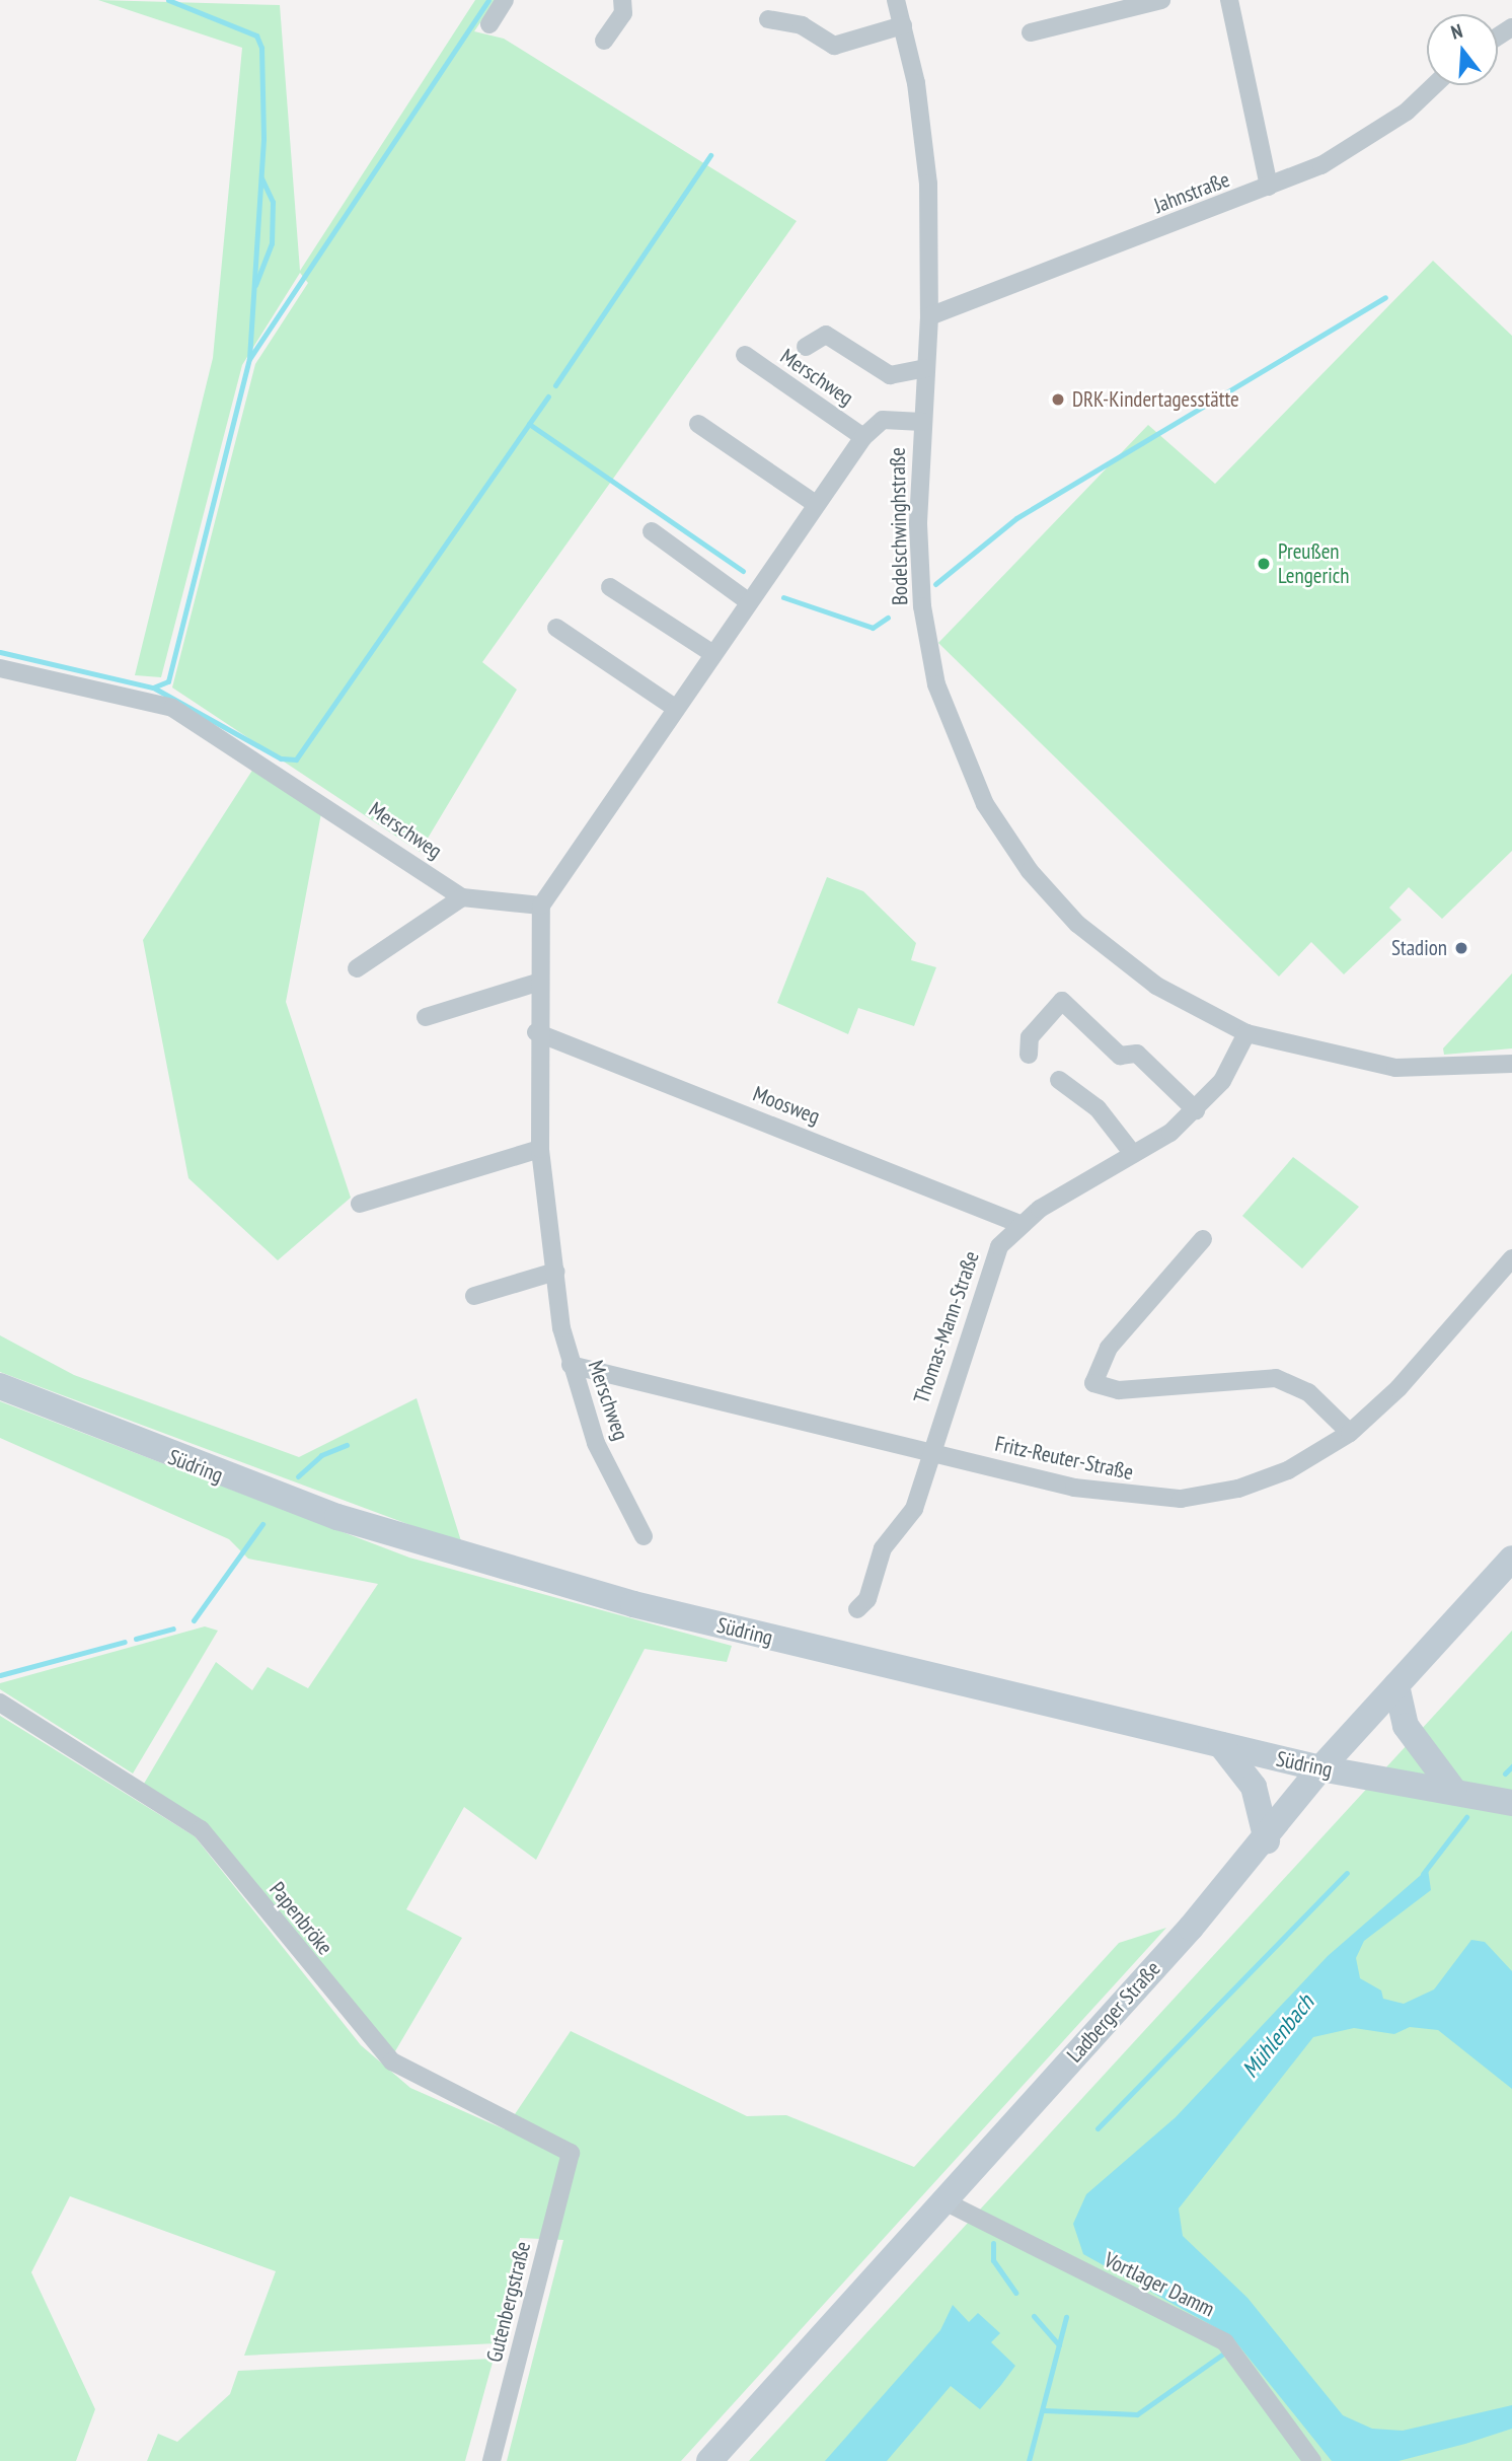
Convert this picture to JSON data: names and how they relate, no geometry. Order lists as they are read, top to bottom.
{
  "streets": {
    "main road": ["Südring", "Ladberger Straße"],
    "street": [
      "Jahnstraße",
      "Merschweg",
      "Bodelschwinghstraße",
      "Moosweg",
      "Thomas-Mann-Straße",
      "Fritz-Reuter-Straße",
      "Papenbröke",
      "Vortlager Damm",
      "Gutenbergstraße"
    ]
  },
  "crossings": [
    ["Jahnstraße", "Bodelschwinghstraße"],
    ["Merschweg", "Bodelschwinghstraße"],
    ["Merschweg", "Moosweg"],
    ["Merschweg", "Fritz-Reuter-Straße"],
    ["Bodelschwinghstraße", "Thomas-Mann-Straße"],
    ["Moosweg", "Thomas-Mann-Straße"],
    ["Thomas-Mann-Straße", "Fritz-Reuter-Straße"],
    ["Südring", "Ladberger Straße"],
    ["Papenbröke", "Gutenbergstraße"],
    ["Ladberger Straße", "Vortlager Damm"]
  ],
  "water": ["Mühlenbach"],
  "places": ["DRK-Kindertagesstätte", "Preußen Lengerich", "Stadion"],
  "north": "top"
}
